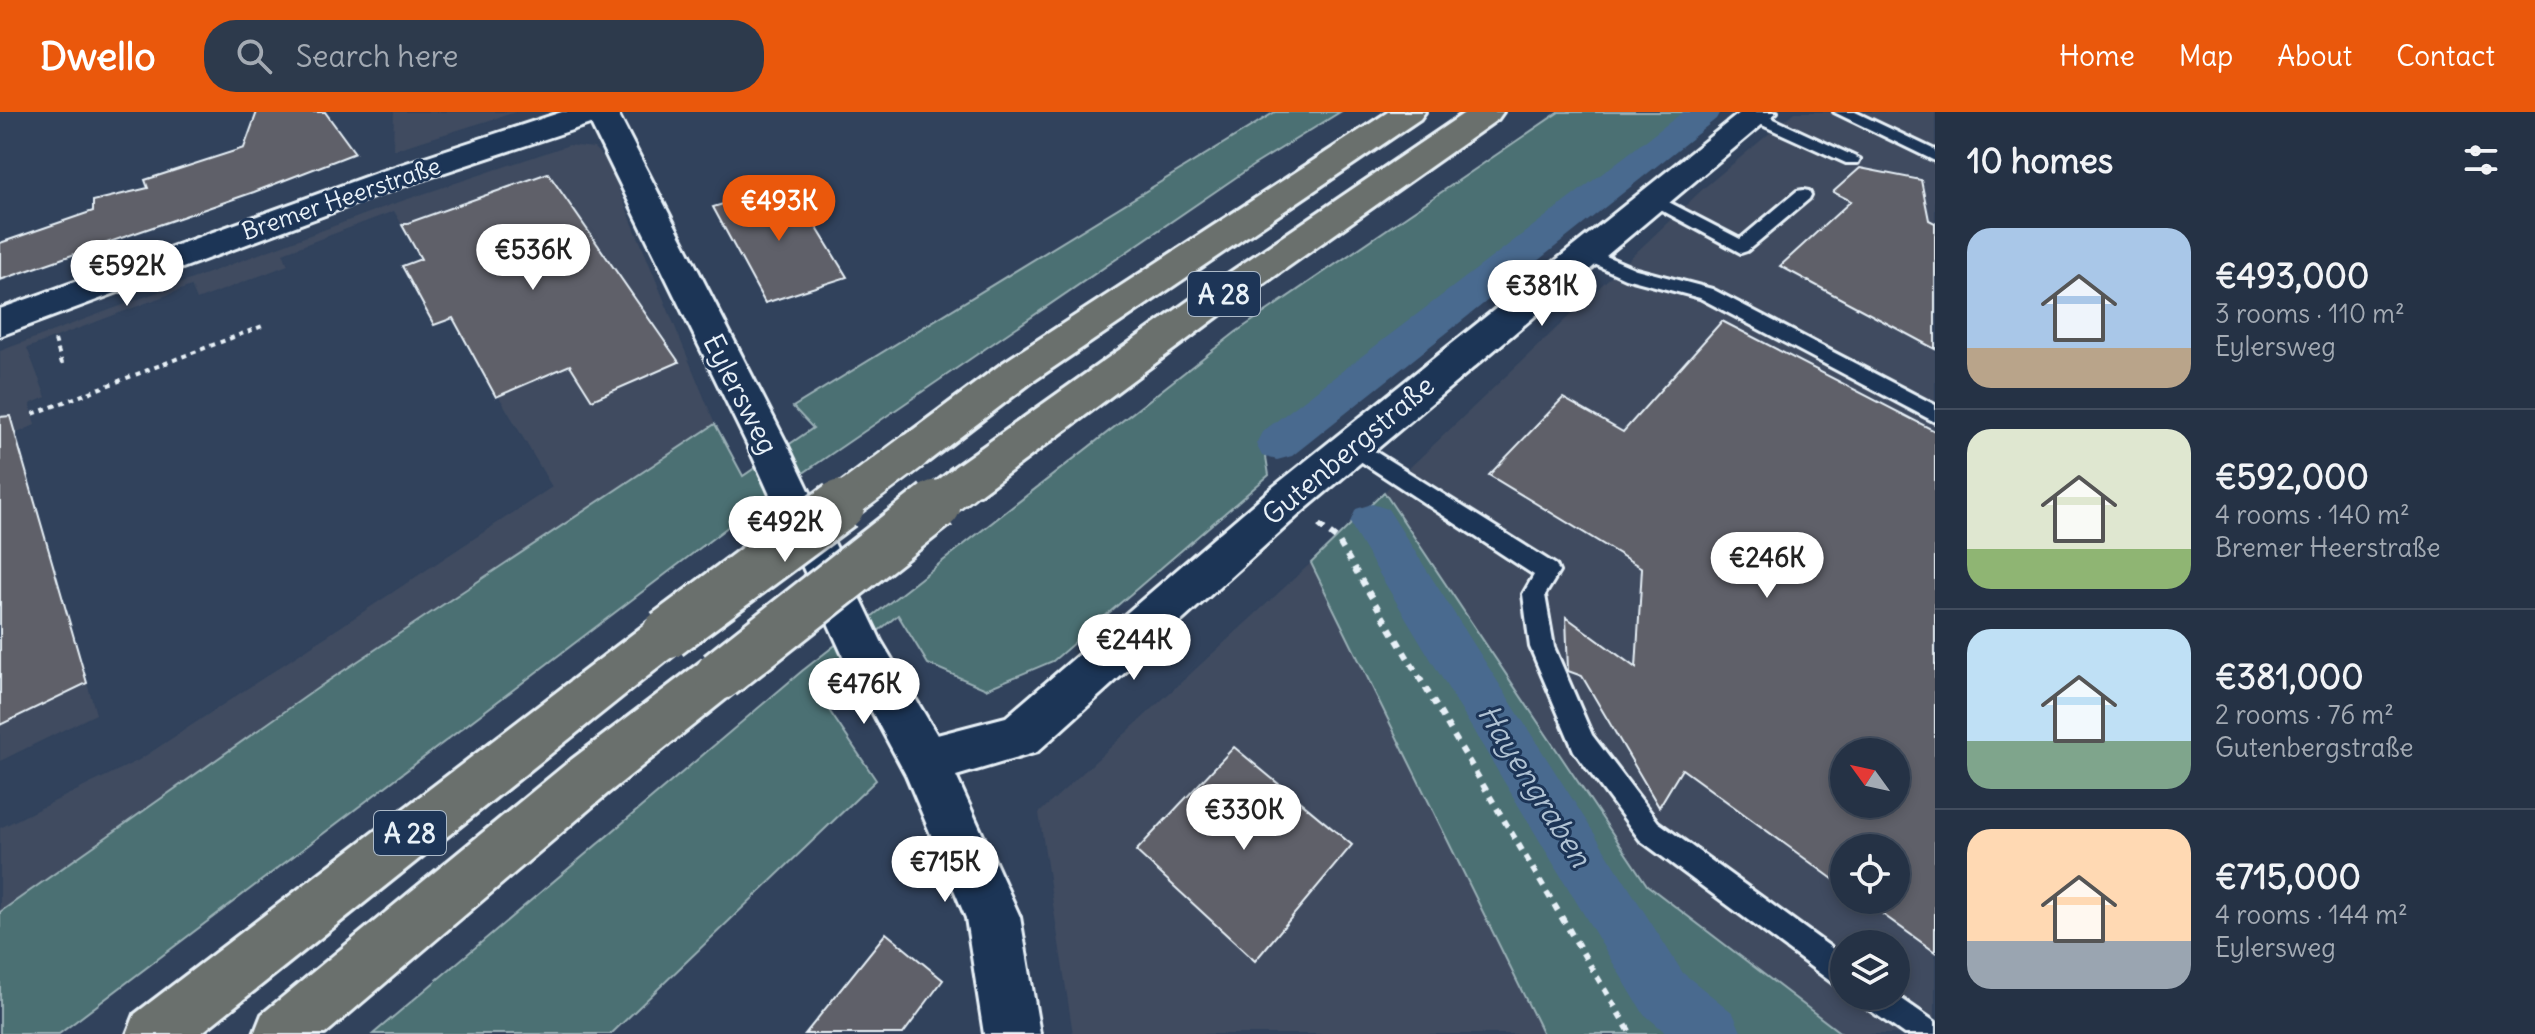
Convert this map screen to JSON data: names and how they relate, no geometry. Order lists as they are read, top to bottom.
{
  "streets": {
    "highway": ["A 28"],
    "street": ["Bremer Heerstraße", "Eylersweg", "Gutenbergstraße"]
  },
  "crossings": [
    ["Eylersweg", "Gutenbergstraße"]
  ],
  "water": ["Hayengraben"],
  "north": "top left",
  "page": {
    "header": "Dwello",
    "search": "Search here",
    "nav": [
      "Home",
      "Map",
      "About",
      "Contact"
    ],
    "heading": "10 homes",
    "price": [
      "€493K",
      "€536K",
      "€592K",
      "€381K",
      "€492K",
      "€246K",
      "€244K",
      "€476K",
      "€330K",
      "€715K"
    ],
    "list": [
      {
        "name": "€493,000",
        "note": "3 rooms · 110 m² · Eylersweg"
      },
      {
        "name": "€592,000",
        "note": "4 rooms · 140 m² · Bremer Heerstraße"
      },
      {
        "name": "€381,000",
        "note": "2 rooms · 76 m² · Gutenbergstraße"
      },
      {
        "name": "€715,000",
        "note": "4 rooms · 144 m² · Eylersweg"
      }
    ]
  }
}
